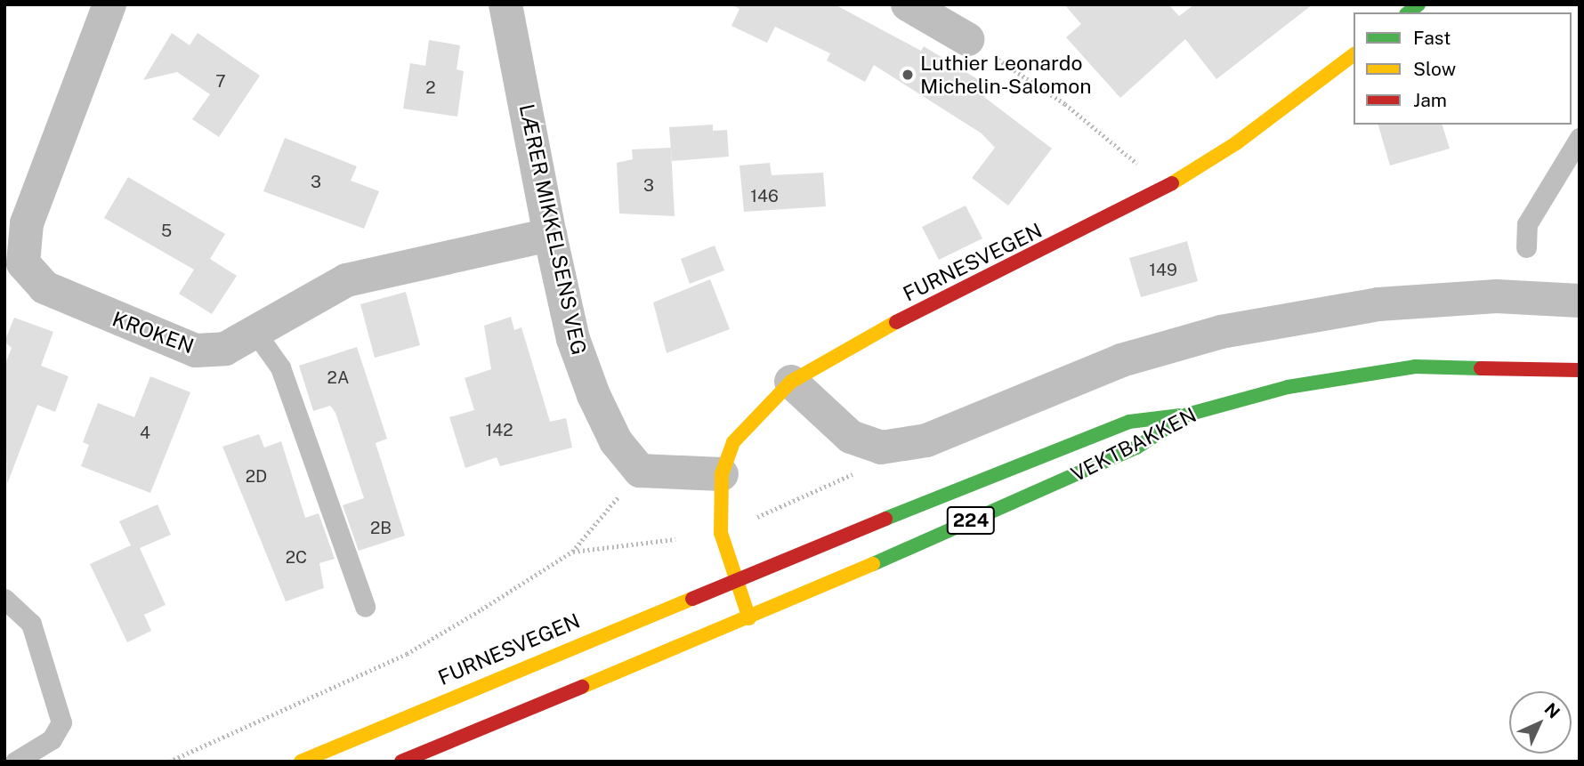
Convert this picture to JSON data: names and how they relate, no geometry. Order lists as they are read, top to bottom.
{
  "streets": {
    "main road": ["FURNESVEGEN", "VEKTBAKKEN", "224"],
    "street": ["LÆRER MIKKELSENS VEG", "KROKEN"]
  },
  "crossings": [
    ["LÆRER MIKKELSENS VEG", "KROKEN"],
    ["FURNESVEGEN", "VEKTBAKKEN"],
    ["FURNESVEGEN", "224"],
    ["VEKTBAKKEN", "224"]
  ],
  "places": ["Luthier Leonardo Michelin-Salomon"],
  "house_numbers": [
    "7",
    "2",
    "3",
    "3",
    "146",
    "5",
    "149",
    "2A",
    "142",
    "4",
    "2D",
    "2B",
    "2C"
  ],
  "legend": ["Fast", "Slow", "Jam"],
  "north": "top right"
}
